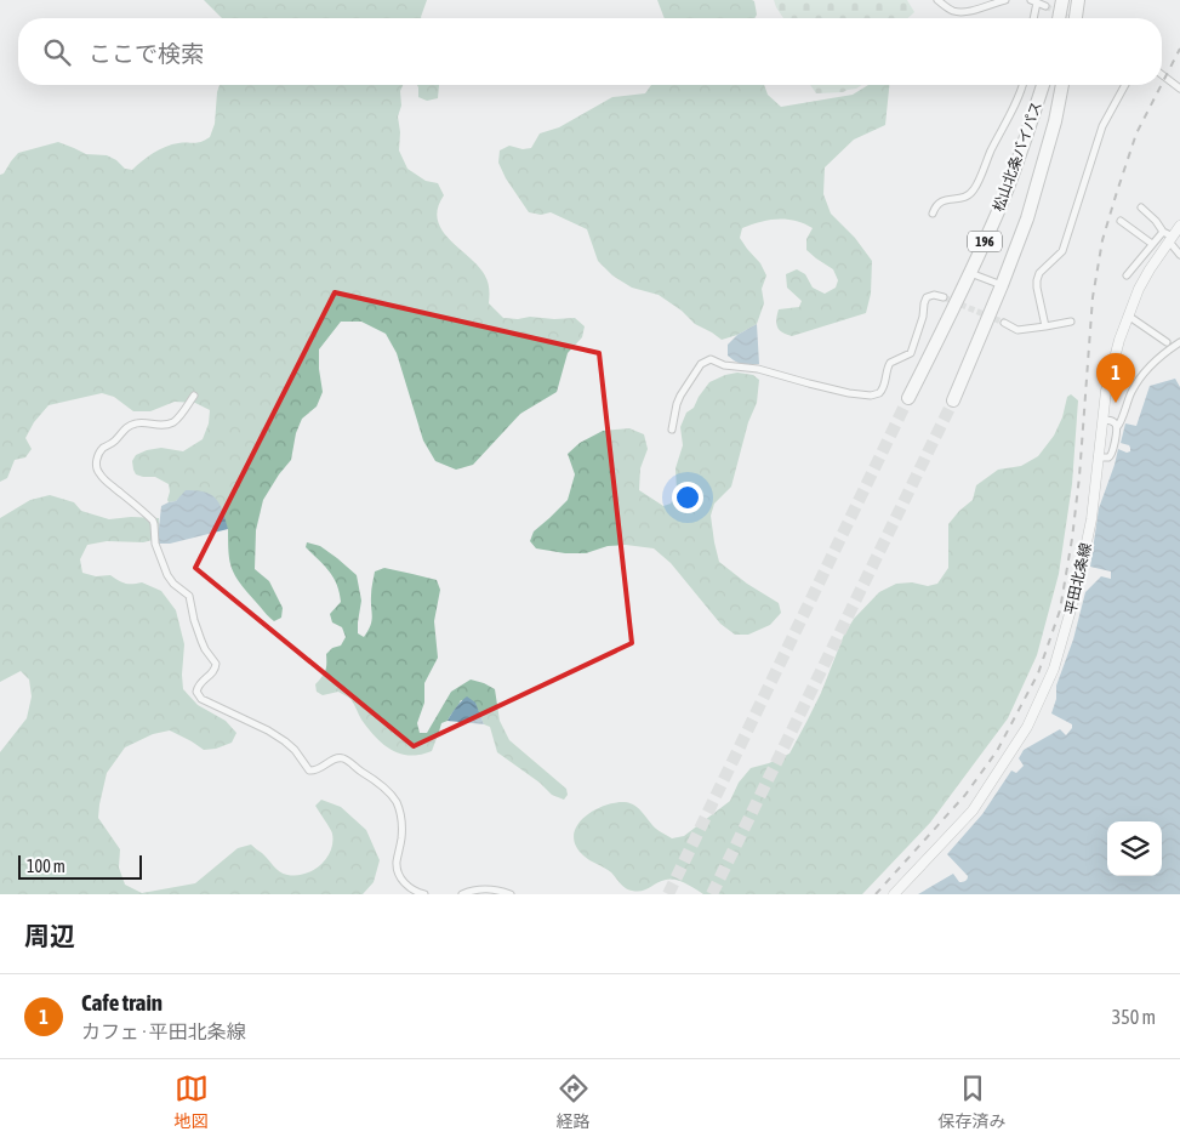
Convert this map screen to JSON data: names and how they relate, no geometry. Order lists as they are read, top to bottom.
{
  "streets": {
    "highway": ["松山北条バイパス", "196"],
    "main road": ["平田北条線"]
  },
  "scale_bar": "100 m",
  "page": {
    "search": "ここで検索",
    "pins": "1",
    "scale": "100 m",
    "heading": "周辺",
    "list": [
      {
        "mark": "1",
        "name": "Cafe train",
        "note": "カフェ · 平田北条線",
        "value": "350 m"
      }
    ],
    "nav": ["地図", "経路", "保存済み"]
  }
}
